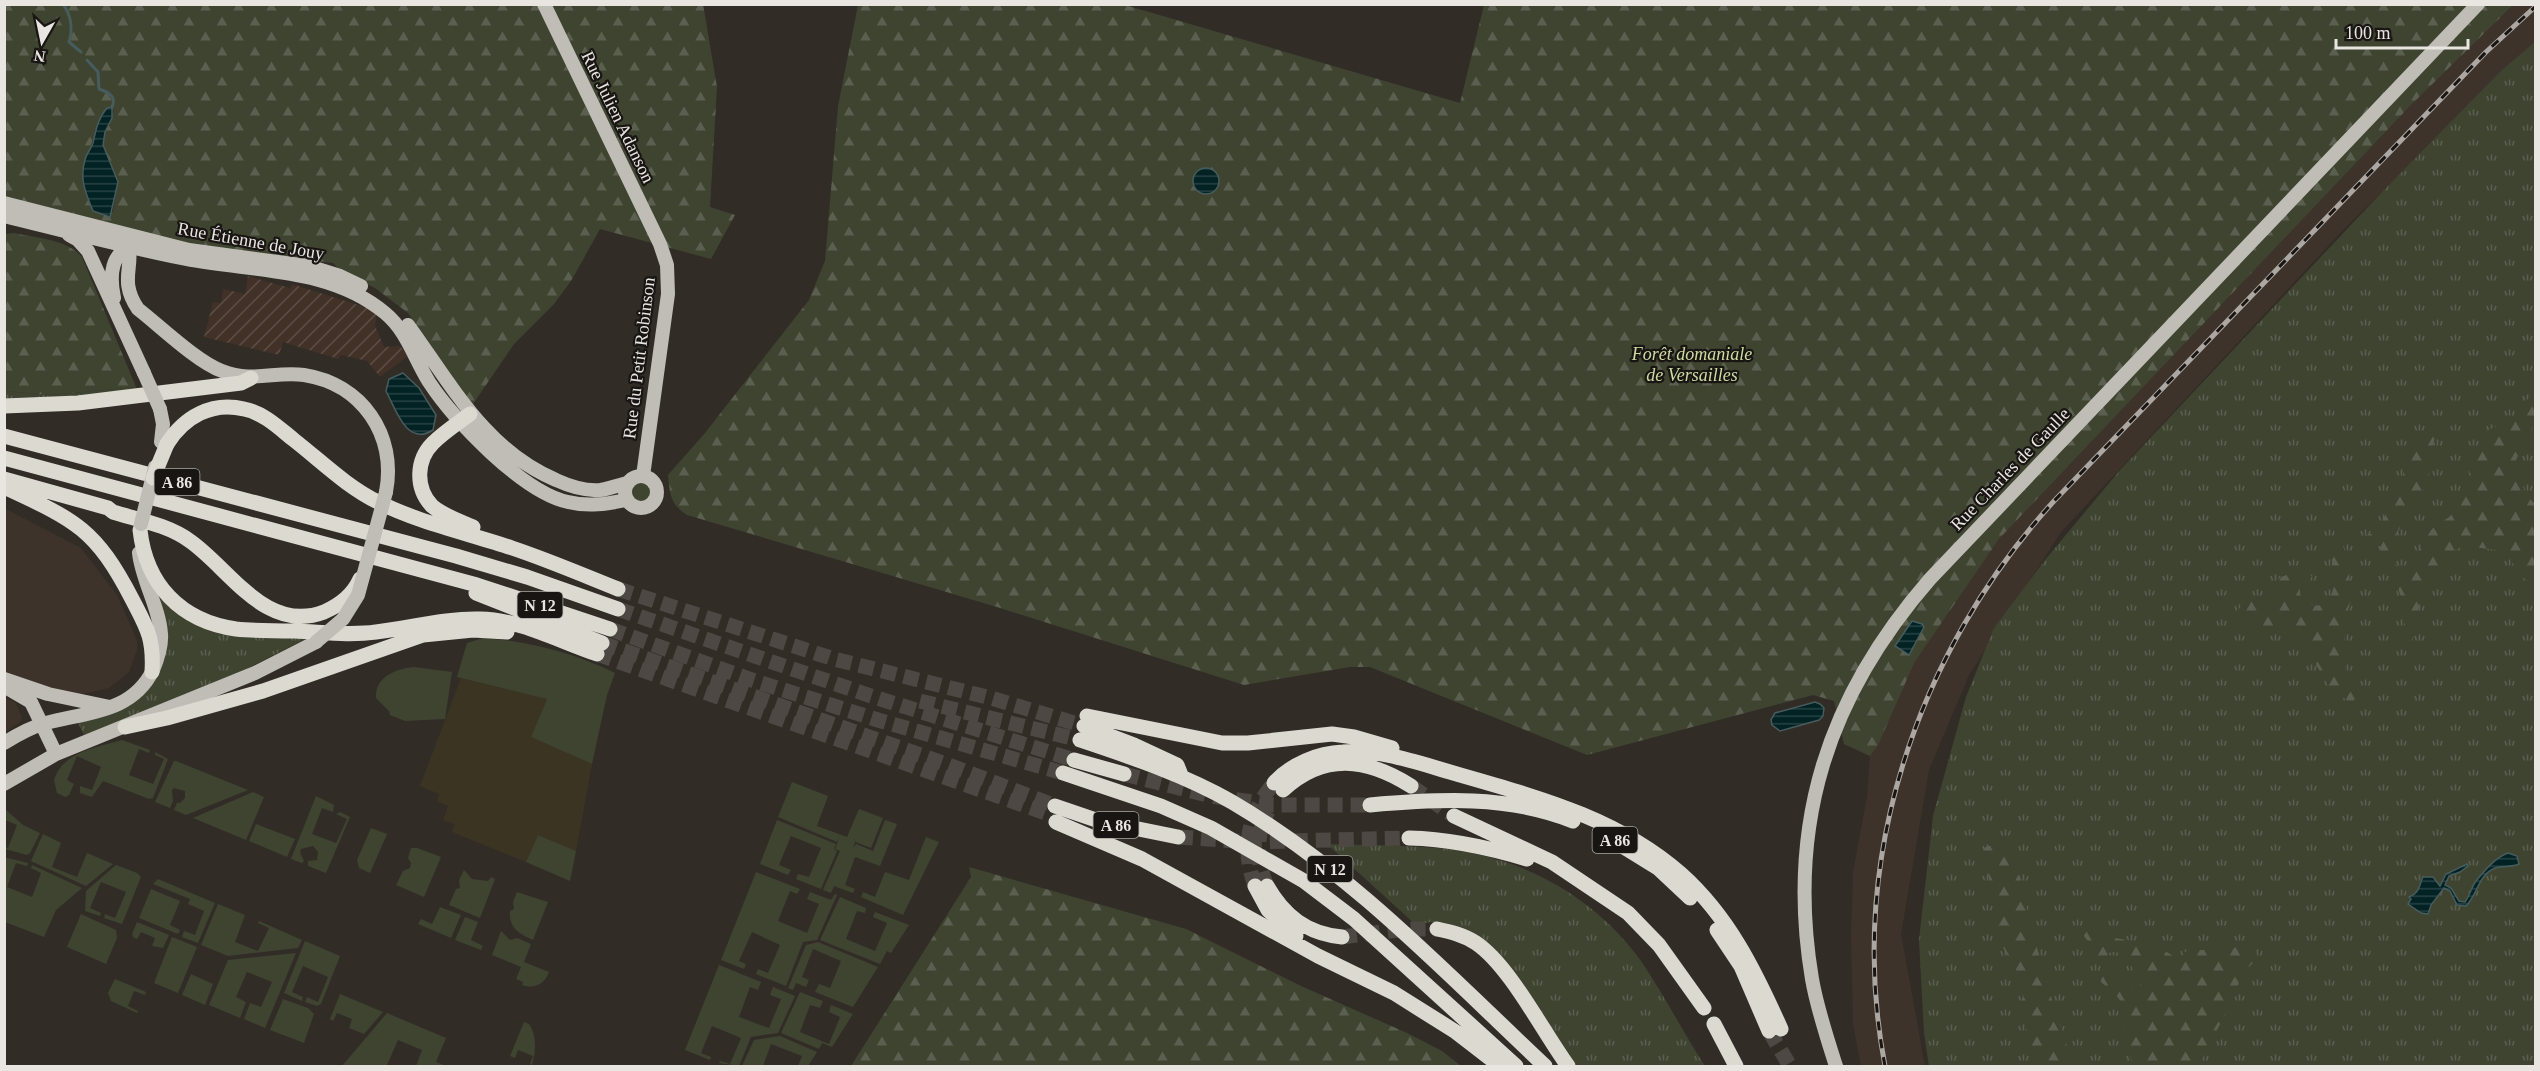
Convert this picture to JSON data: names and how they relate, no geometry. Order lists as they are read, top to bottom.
{
  "streets": {
    "highway": ["A 86", "N 12"],
    "main road": [
      "Rue Julien Adanson",
      "Rue Étienne de Jouy",
      "Rue du Petit Robinson",
      "Rue Charles de Gaulle"
    ]
  },
  "crossings": [
    ["Rue Julien Adanson", "Rue du Petit Robinson"],
    ["A 86", "N 12"]
  ],
  "parks": ["Forêt domaniale de Versailles"],
  "scale_bar": "100 m",
  "north": "bottom"
}
